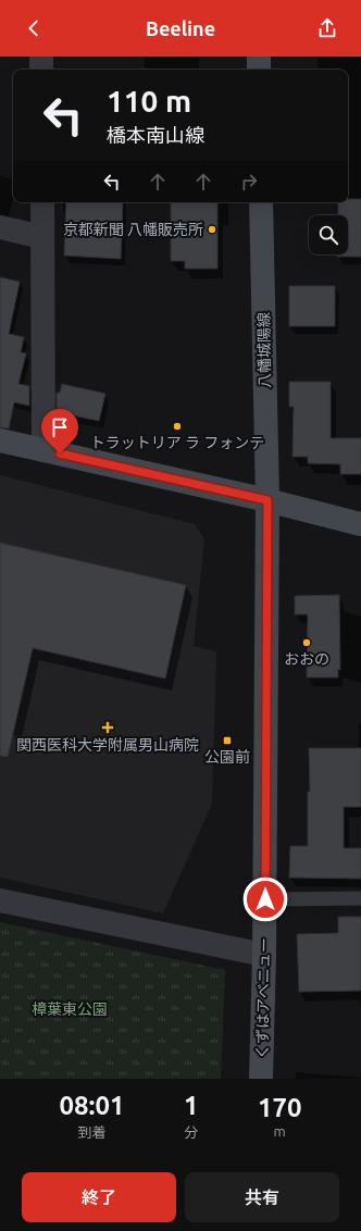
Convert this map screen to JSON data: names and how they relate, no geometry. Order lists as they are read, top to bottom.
{
  "streets": {
    "street": ["八幡城陽線", "くずはアベニュー"]
  },
  "crossings": [
    ["八幡城陽線", "くずはアベニュー"]
  ],
  "parks": ["樟葉東公園"],
  "places": {
    "other": ["京都新聞 八幡販売所", "トラットリア ラ フォンテ", "おおの"],
    "health": ["関西医科大学附属男山病院"],
    "transit": ["公園前"]
  },
  "page": {
    "header": "Beeline",
    "turn": ["110 m", "橋本南山線"],
    "eta": [
      "08:01",
      "到着",
      "1",
      "分",
      "170",
      "m"
    ],
    "buttons": ["終了", "共有"]
  }
}
